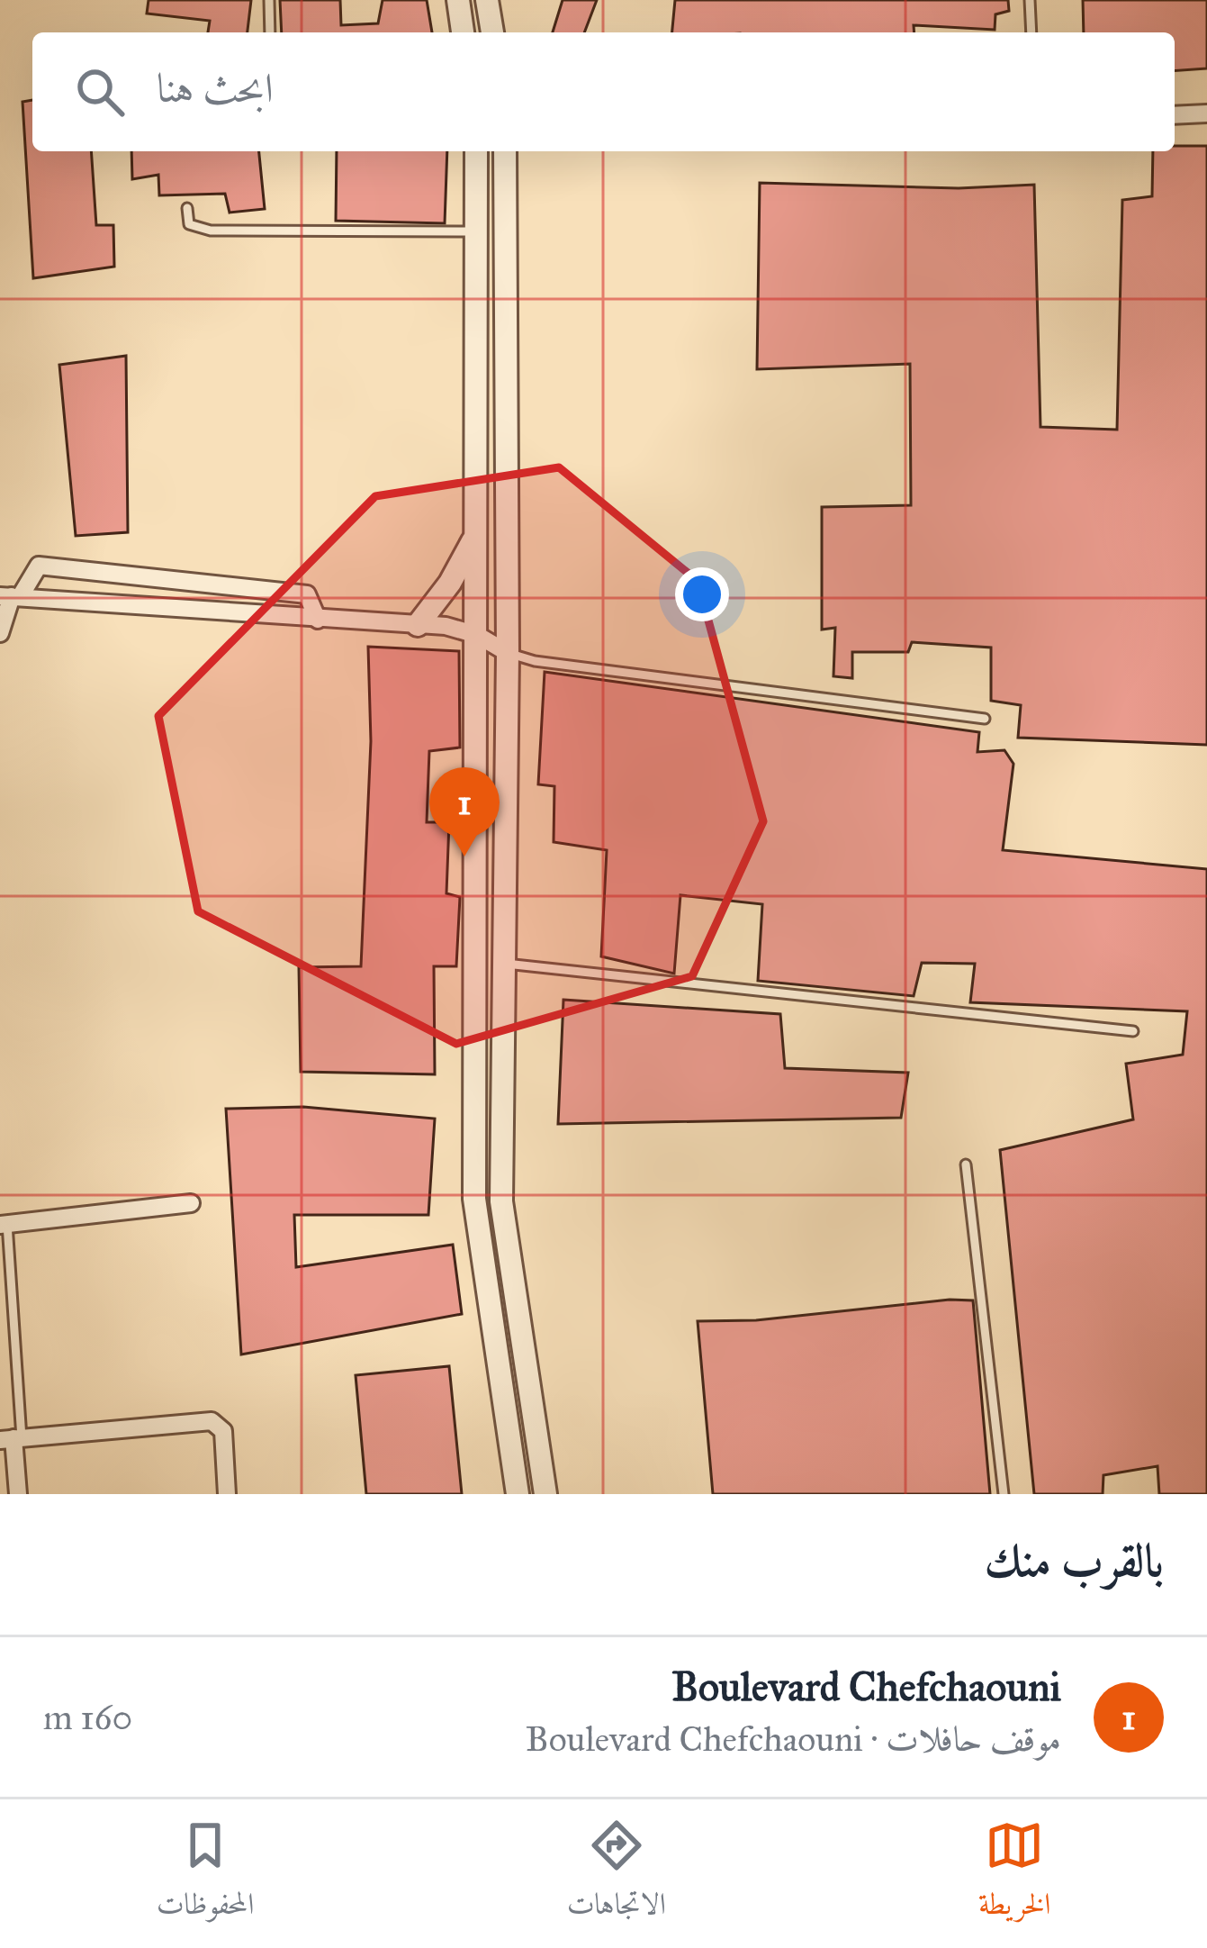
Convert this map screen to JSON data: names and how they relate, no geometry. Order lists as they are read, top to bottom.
{
  "page": {
    "search": "ابحث هنا",
    "pins": "1",
    "heading": "بالقرب منك",
    "list": [
      {
        "mark": "1",
        "name": "Boulevard Chefchaouni",
        "note": "موقف حافلات · Boulevard Chefchaouni",
        "value": "160 m"
      }
    ],
    "nav": ["الخريطة", "الاتجاهات", "المحفوظات"]
  }
}
